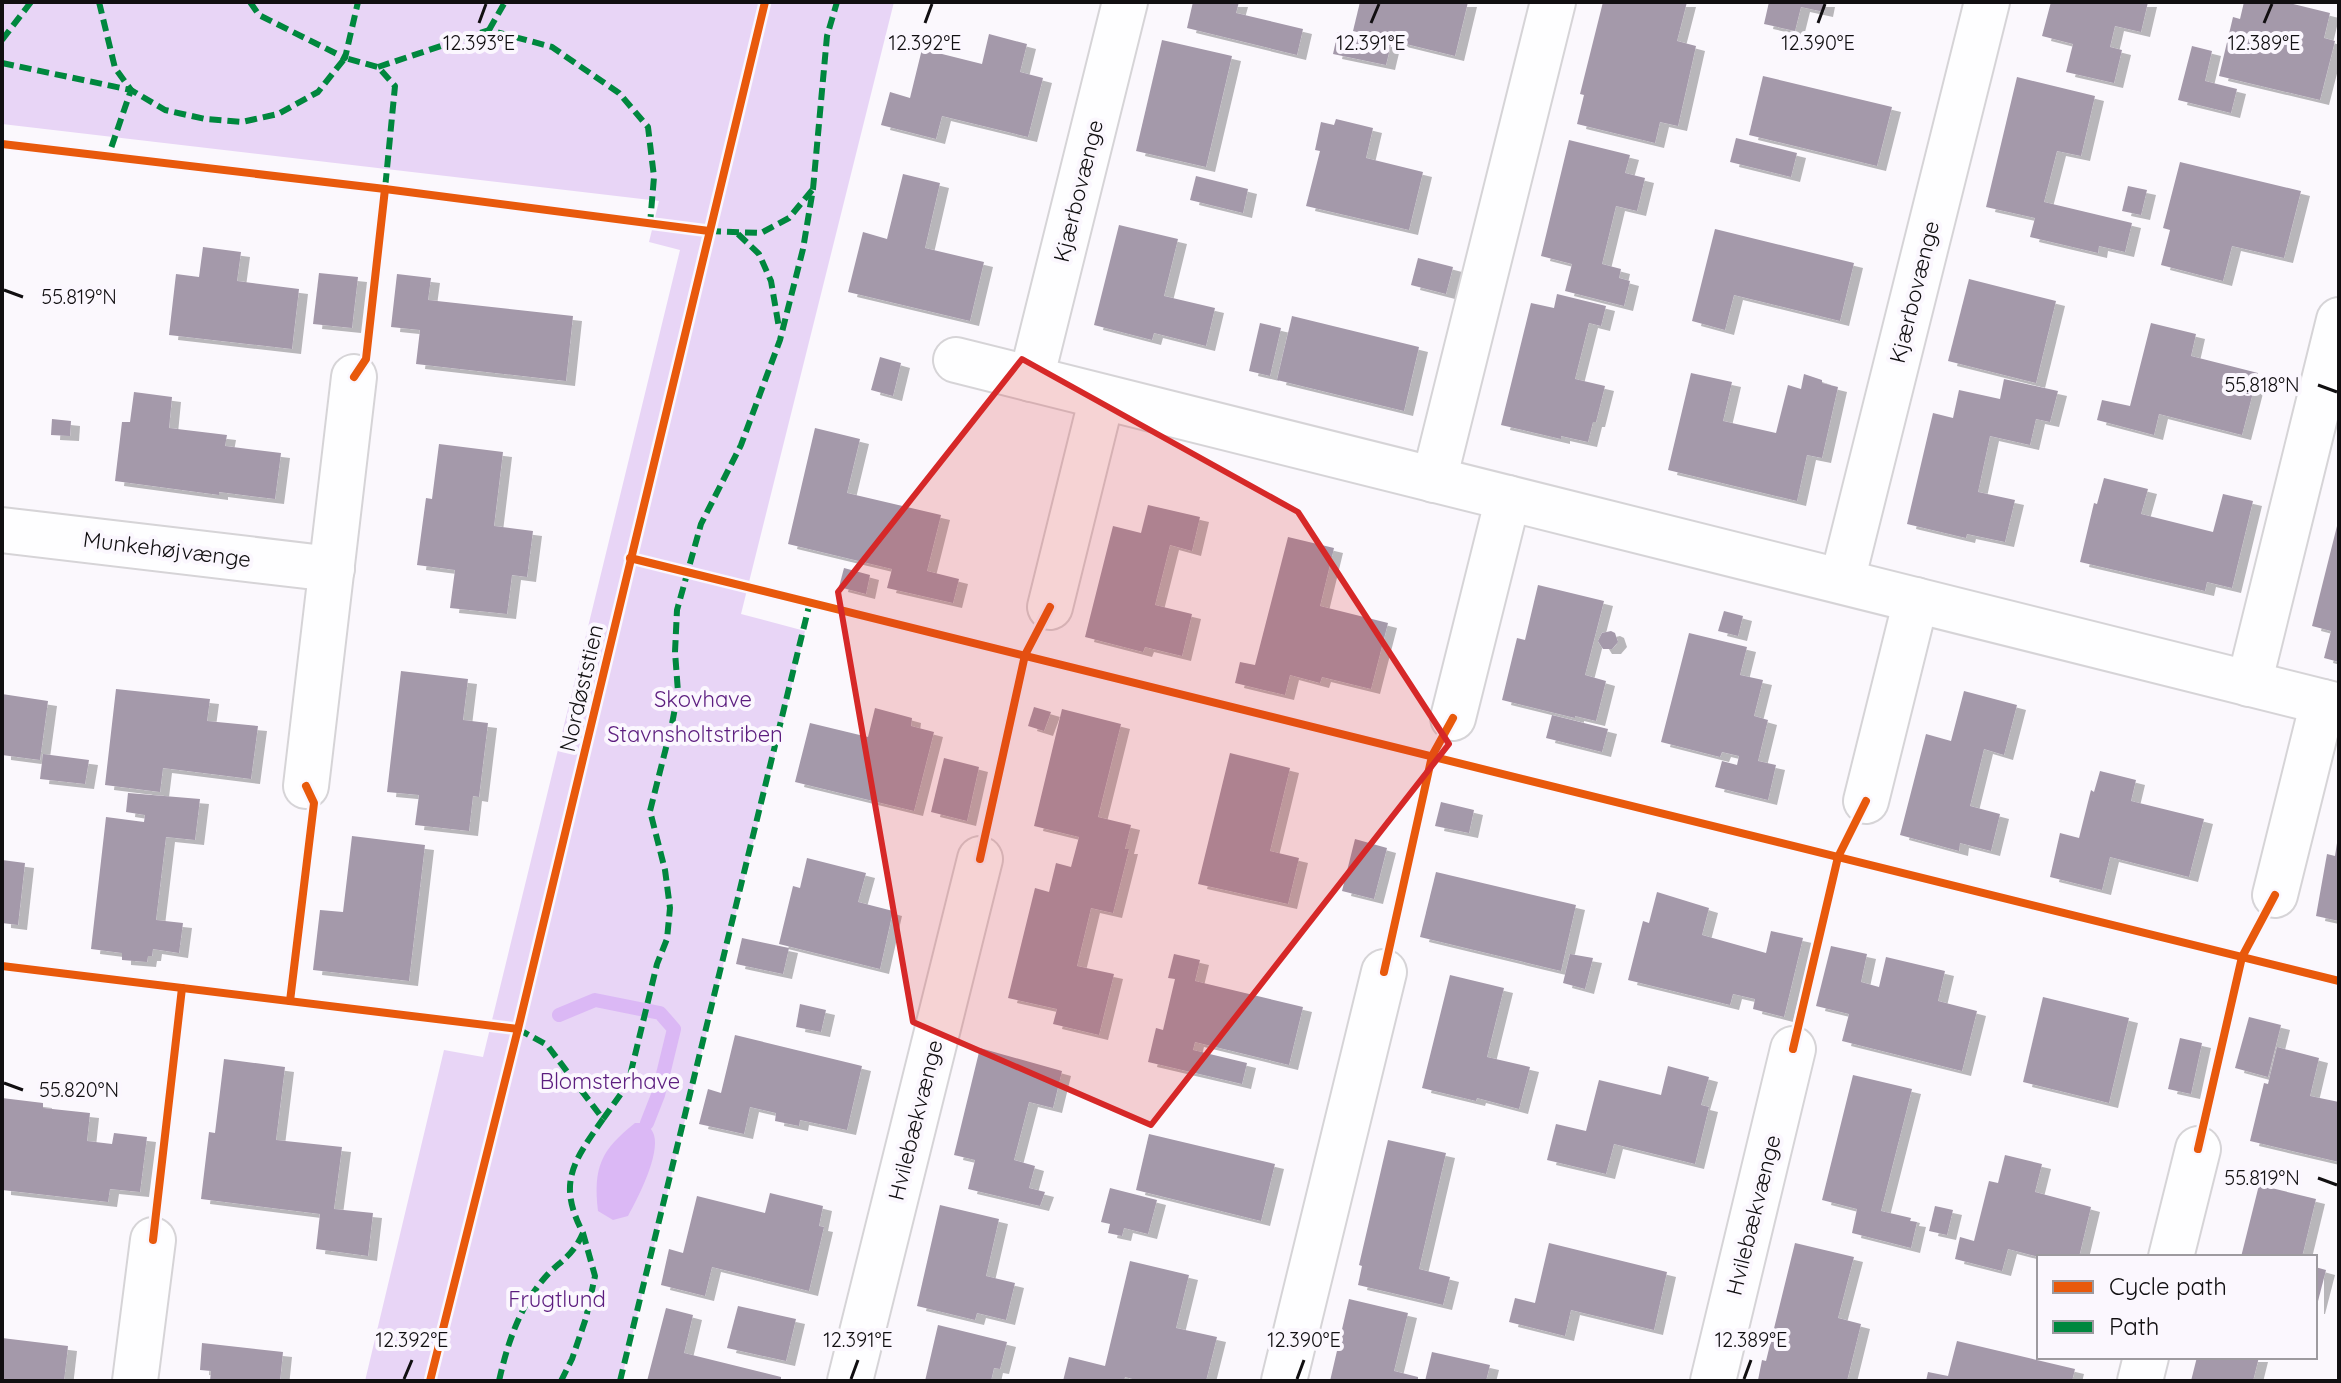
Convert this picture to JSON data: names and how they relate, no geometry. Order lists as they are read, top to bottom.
{
  "streets": {
    "street": ["Kjærbovænge", "Munkehøjvænge", "Hvilebækvænge"],
    "cycle path": ["Nordøststien"]
  },
  "parks": [
    "Skovhave",
    "Stavnsholtstriben",
    "Blomsterhave",
    "Frugtlund"
  ],
  "legend": ["Cycle path", "Path"],
  "coordinates": [
    "12.393°E",
    "12.392°E",
    "12.391°E",
    "12.390°E",
    "12.389°E",
    "55.819°N",
    "55.818°N",
    "55.820°N"
  ]
}
